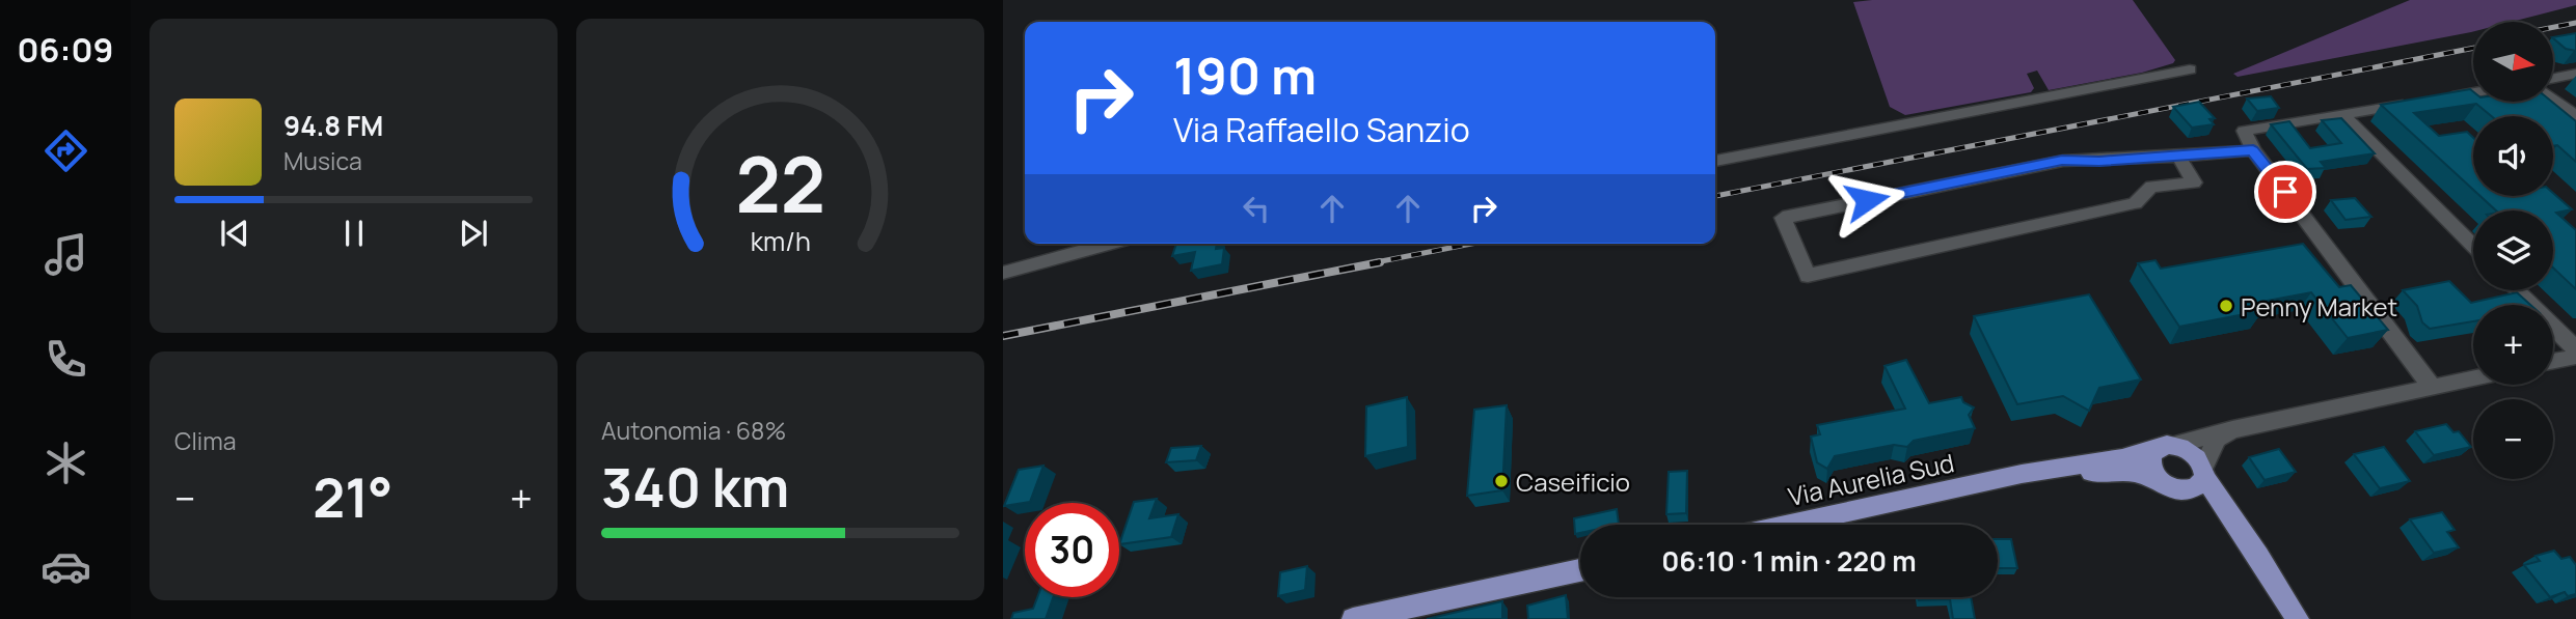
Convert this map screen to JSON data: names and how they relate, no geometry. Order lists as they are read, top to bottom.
{
  "streets": {
    "main road": ["Via Aurelia Sud"]
  },
  "places": ["Penny Market", "Caseificio"],
  "north": "right",
  "page": {
    "tabs": "06:09",
    "map_buttons": ["+", "−"],
    "turn": ["190 m", "Via Raffaello Sanzio"],
    "song": ["94.8 FM", "Musica"],
    "tile": [
      "Clima",
      ["Autonomia · 68%", "340 km"]
    ],
    "heat": ["−", "21°", "+"],
    "limit": "30",
    "trip": "06:10 · 1 min · 220 m",
    "gauge": ["22", "km/h"]
  }
}
